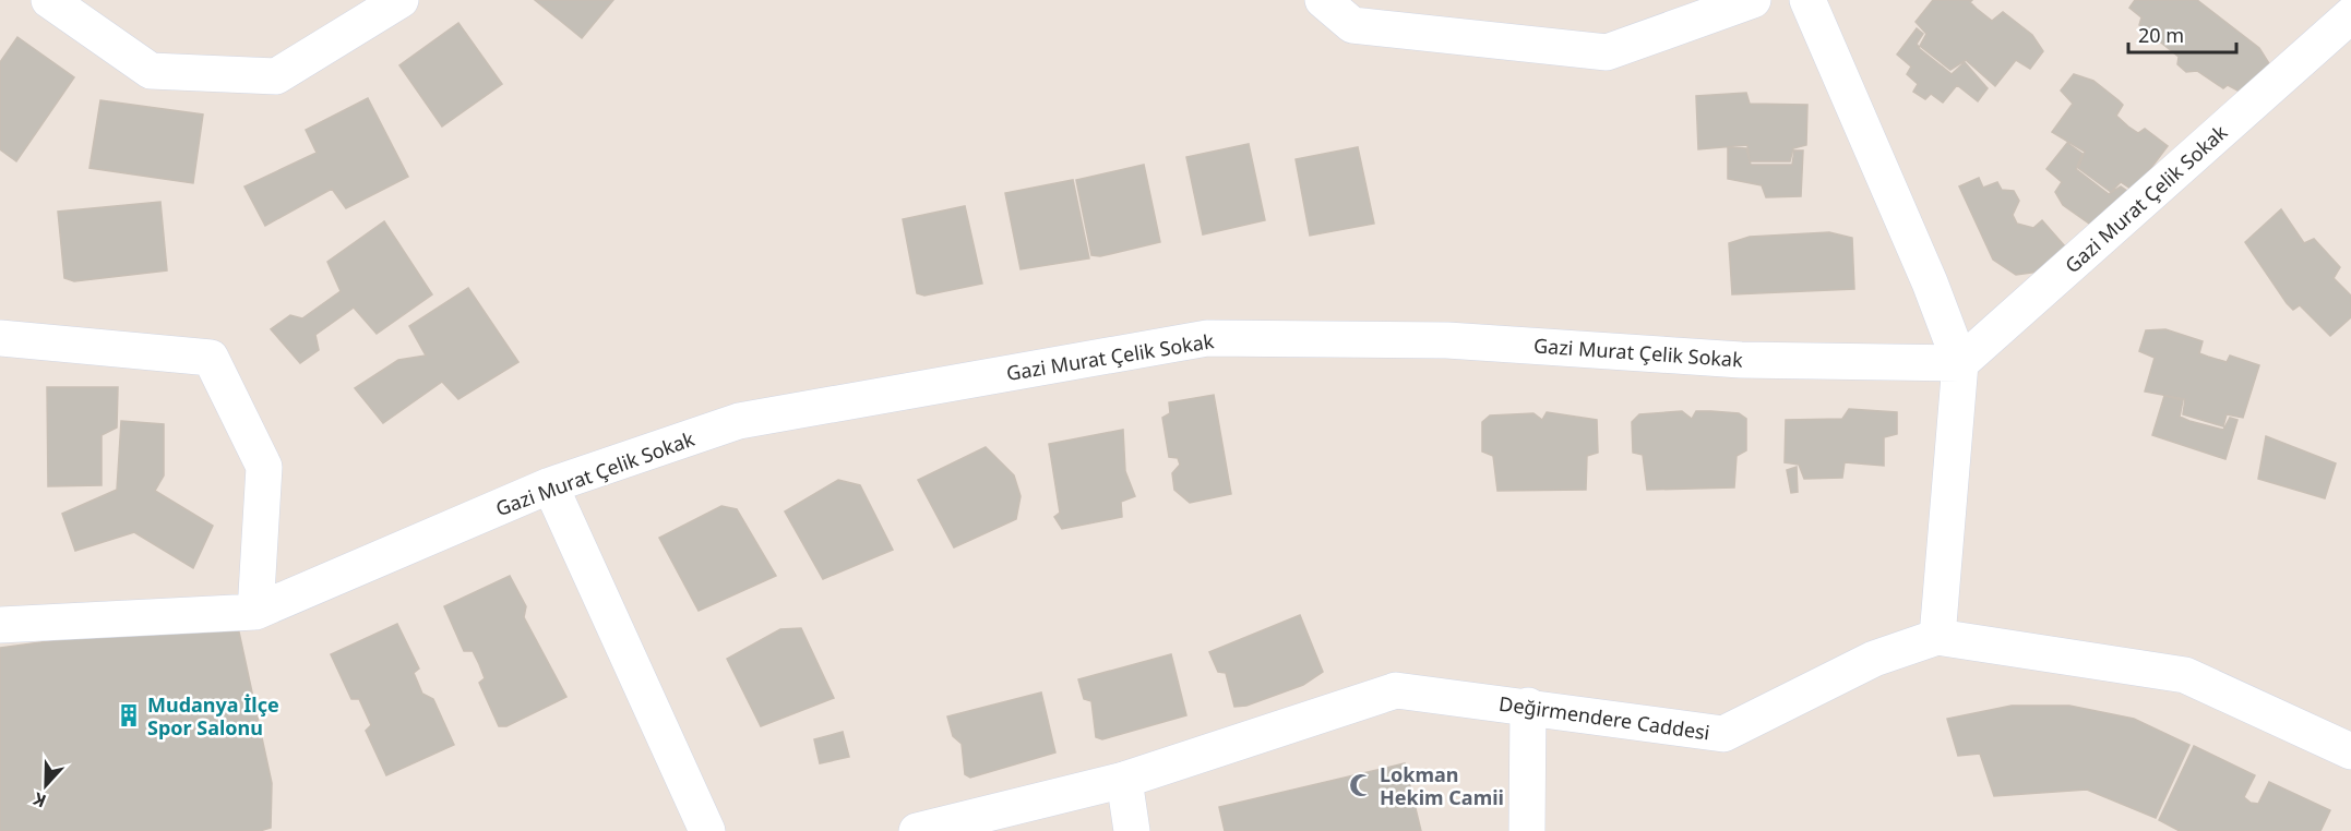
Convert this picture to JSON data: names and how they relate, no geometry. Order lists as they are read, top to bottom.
{
  "streets": {
    "street": ["Gazi Murat Çelik Sokak", "Değirmendere Caddesi"]
  },
  "places": {
    "building": ["Mudanya İlçe Spor Salonu"],
    "mosque": ["Lokman Hekim Camii"]
  },
  "scale_bar": "20 m",
  "north": "bottom"
}
